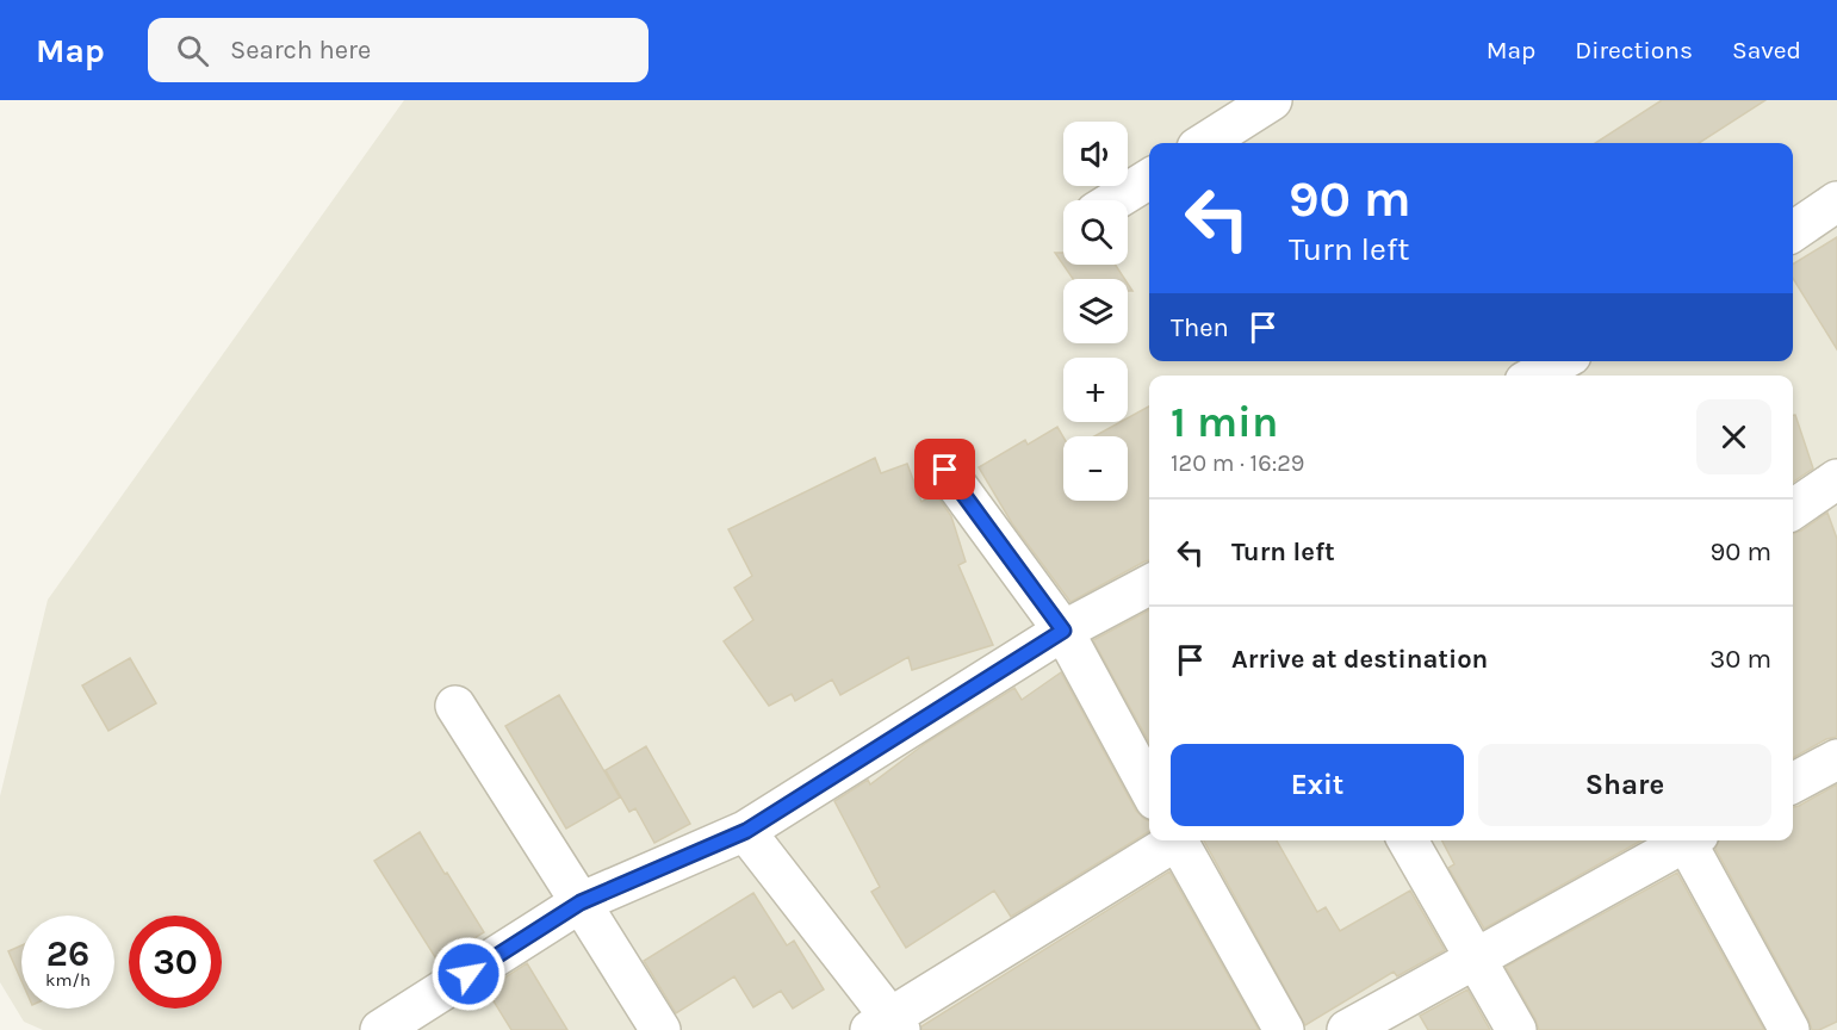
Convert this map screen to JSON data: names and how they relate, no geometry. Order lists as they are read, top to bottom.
{
  "page": {
    "header": "Map",
    "search": "Search here",
    "nav": ["Map", "Directions", "Saved"],
    "map_buttons": ["+", "−"],
    "turn": ["90 m", "Turn left"],
    "then": "Then",
    "heading": ["1 min", "120 m · 16:29"],
    "list": [
      {
        "name": "Turn left",
        "value": "90 m"
      },
      {
        "name": "Arrive at destination",
        "value": "30 m"
      }
    ],
    "buttons": ["Exit", "Share"],
    "speed": "26 km/h",
    "limit": "30"
  }
}
